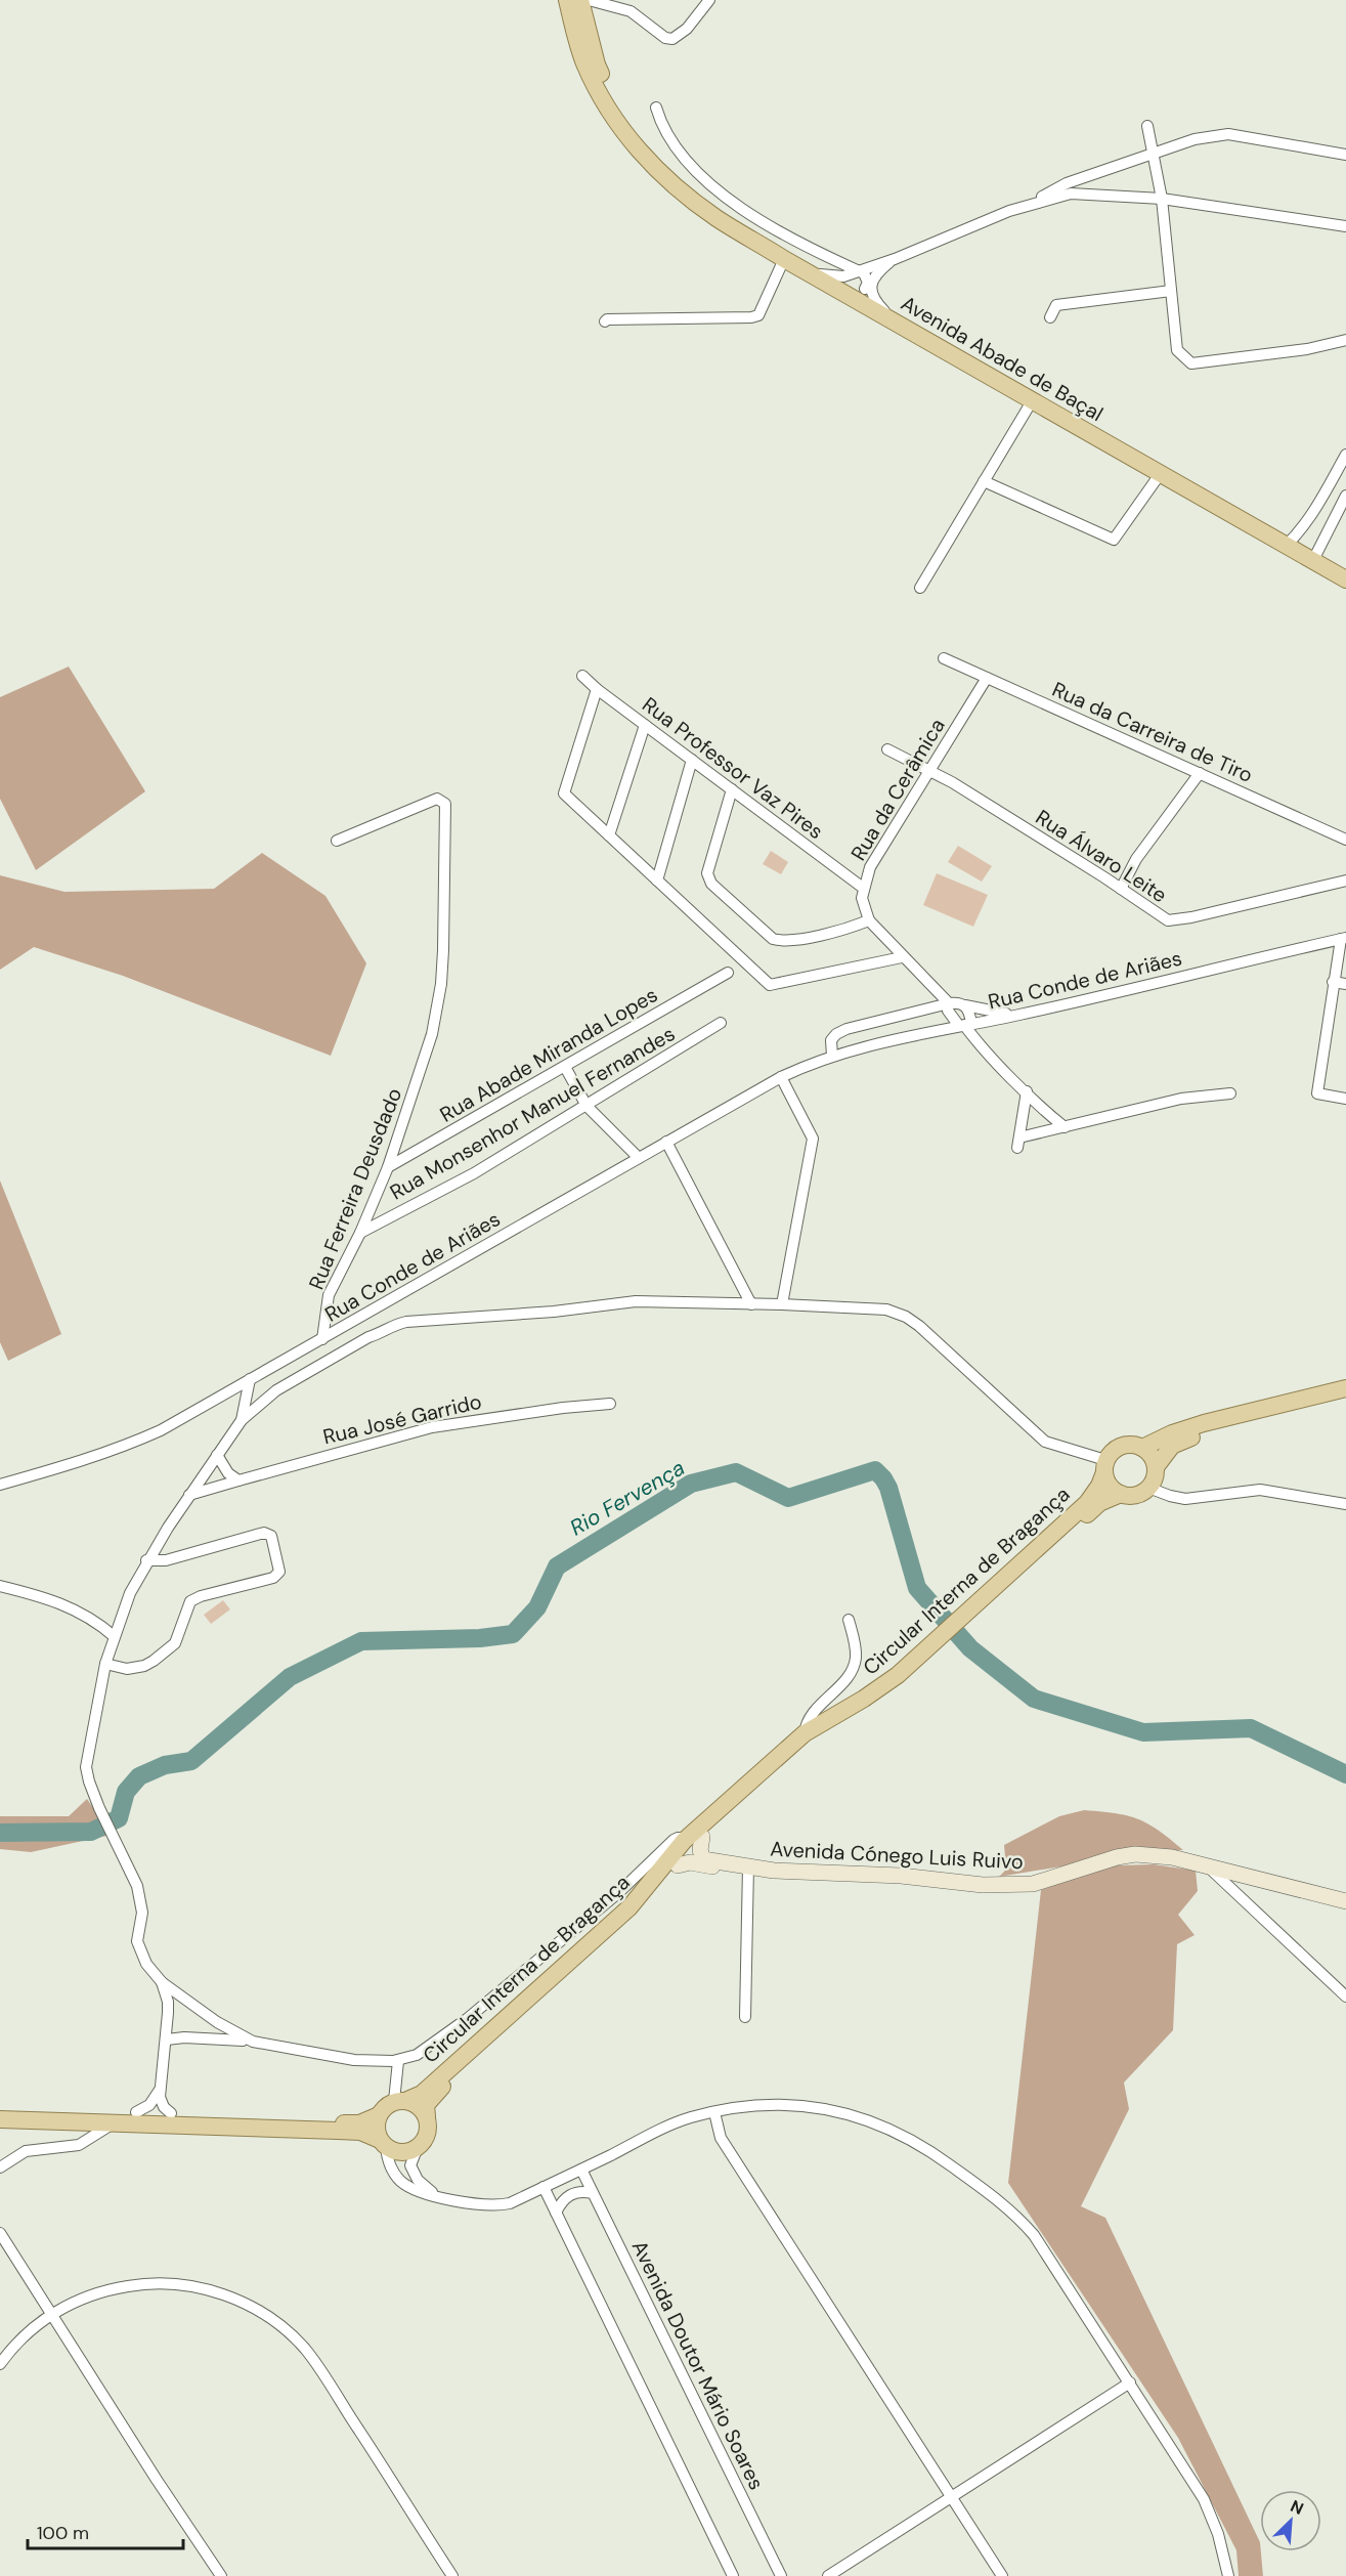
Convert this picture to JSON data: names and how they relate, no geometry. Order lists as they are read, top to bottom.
{
  "streets": {
    "main road": ["Avenida Abade de Baçal", "Circular Interna de Bragança"],
    "street": [
      "Rua da Carreira de Tiro",
      "Rua Professor Vaz Pires",
      "Rua da Cerâmica",
      "Rua Álvaro Leite",
      "Rua Conde de Ariães",
      "Rua Abade Miranda Lopes",
      "Rua Monsenhor Manuel Fernandes",
      "Rua Ferreira Deusdado",
      "Rua José Garrido",
      "Avenida Cónego Luis Ruivo",
      "Avenida Doutor Mário Soares"
    ]
  },
  "crossings": [
    ["Rua da Carreira de Tiro", "Rua da Cerâmica"],
    ["Rua Professor Vaz Pires", "Rua da Cerâmica"],
    ["Rua da Cerâmica", "Rua Álvaro Leite"],
    ["Rua da Cerâmica", "Rua Conde de Ariães"],
    ["Rua Conde de Ariães", "Rua Ferreira Deusdado"],
    ["Rua Abade Miranda Lopes", "Rua Ferreira Deusdado"],
    ["Rua Monsenhor Manuel Fernandes", "Rua Ferreira Deusdado"],
    ["Circular Interna de Bragança", "Avenida Cónego Luis Ruivo"]
  ],
  "water": ["Rio Fervença"],
  "scale_bar": "100 m",
  "north": "top right"
}
